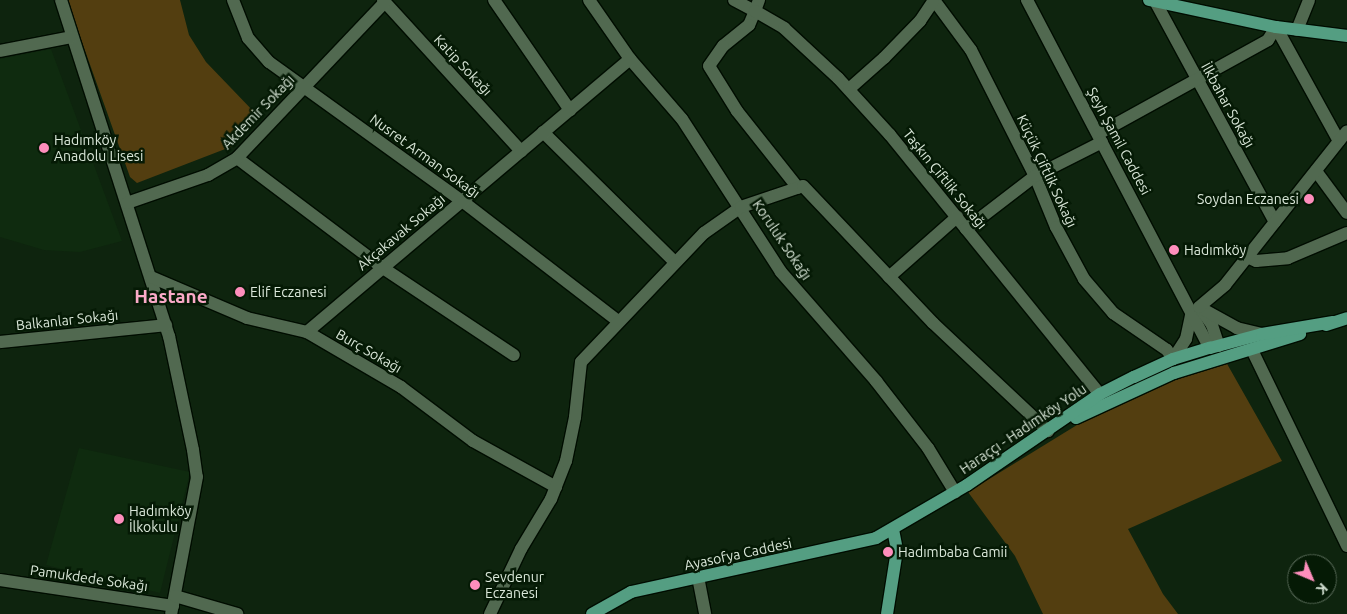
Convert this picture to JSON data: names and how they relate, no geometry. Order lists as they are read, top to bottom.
{
  "streets": {
    "main road": ["Haraççı - Hadımköy Yolu", "Ayasofya Caddesi"],
    "street": [
      "Katip Sokağı",
      "İlkbahar Sokağı",
      "Akdemir Sokağı",
      "Şeyh Şamil Caddesi",
      "Nusret Arman Sokağı",
      "Küçük Çiftlik Sokağı",
      "Taşkın Çiftlik Sokağı",
      "Akçakavak Sokağı",
      "Koruluk Sokağı",
      "Balkanlar Sokağı",
      "Burç Sokağı",
      "Pamukdede Sokağı"
    ]
  },
  "crossings": [
    ["Katip Sokağı", "Akdemir Sokağı"],
    ["Katip Sokağı", "Akçakavak Sokağı"],
    ["Akdemir Sokağı", "Nusret Arman Sokağı"],
    ["Şeyh Şamil Caddesi", "Haraççı - Hadımköy Yolu"],
    ["Nusret Arman Sokağı", "Akçakavak Sokağı"],
    ["Küçük Çiftlik Sokağı", "Haraççı - Hadımköy Yolu"],
    ["Taşkın Çiftlik Sokağı", "Haraççı - Hadımköy Yolu"],
    ["Akçakavak Sokağı", "Koruluk Sokağı"],
    ["Akçakavak Sokağı", "Burç Sokağı"],
    ["Koruluk Sokağı", "Haraççı - Hadımköy Yolu"],
    ["Haraççı - Hadımköy Yolu", "Ayasofya Caddesi"]
  ],
  "districts": ["Hastane"],
  "places": [
    "Hadımköy Anadolu Lisesi",
    "Soydan Eczanesi",
    "Hadımköy",
    "Elif Eczanesi",
    "Hadımköy İlkokulu",
    "Hadımbaba Camii",
    "Sevdenur Eczanesi"
  ],
  "north": "bottom right"
}
